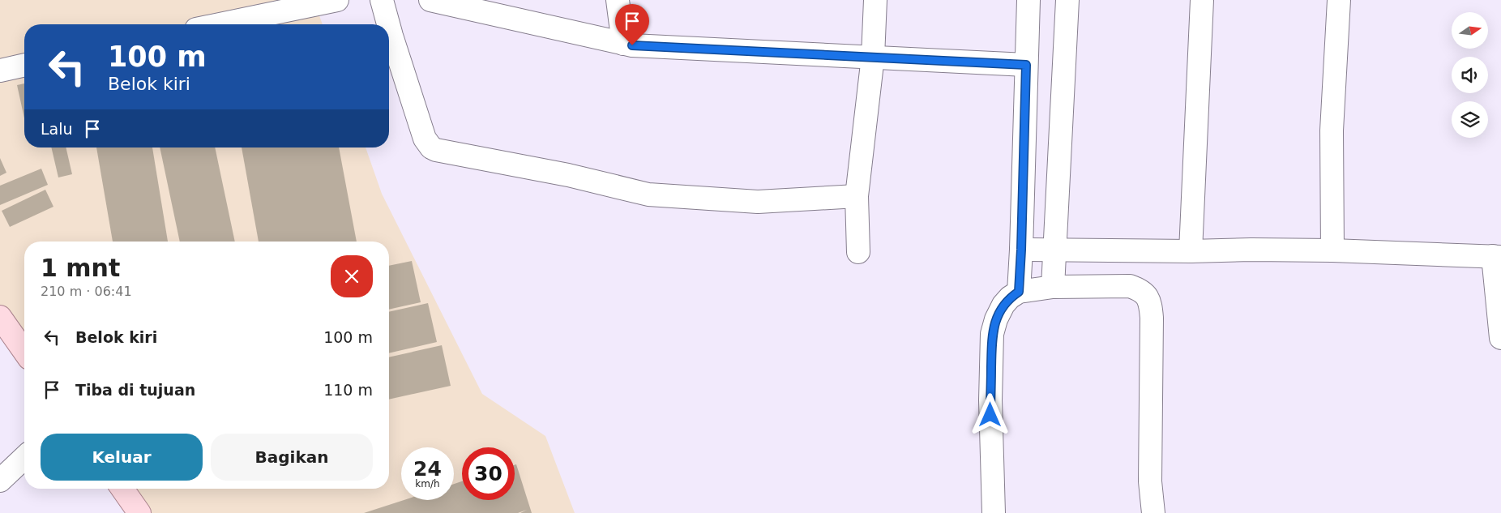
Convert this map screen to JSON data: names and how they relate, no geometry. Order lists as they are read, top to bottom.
{
  "north": "right",
  "page": {
    "turn": ["100 m", "Belok kiri"],
    "then": "Lalu",
    "heading": ["1 mnt", "210 m · 06:41"],
    "list": [
      {
        "name": "Belok kiri",
        "value": "100 m"
      },
      {
        "name": "Tiba di tujuan",
        "value": "110 m"
      }
    ],
    "buttons": ["Keluar", "Bagikan"],
    "speed": "24 km/h",
    "limit": "30"
  }
}
